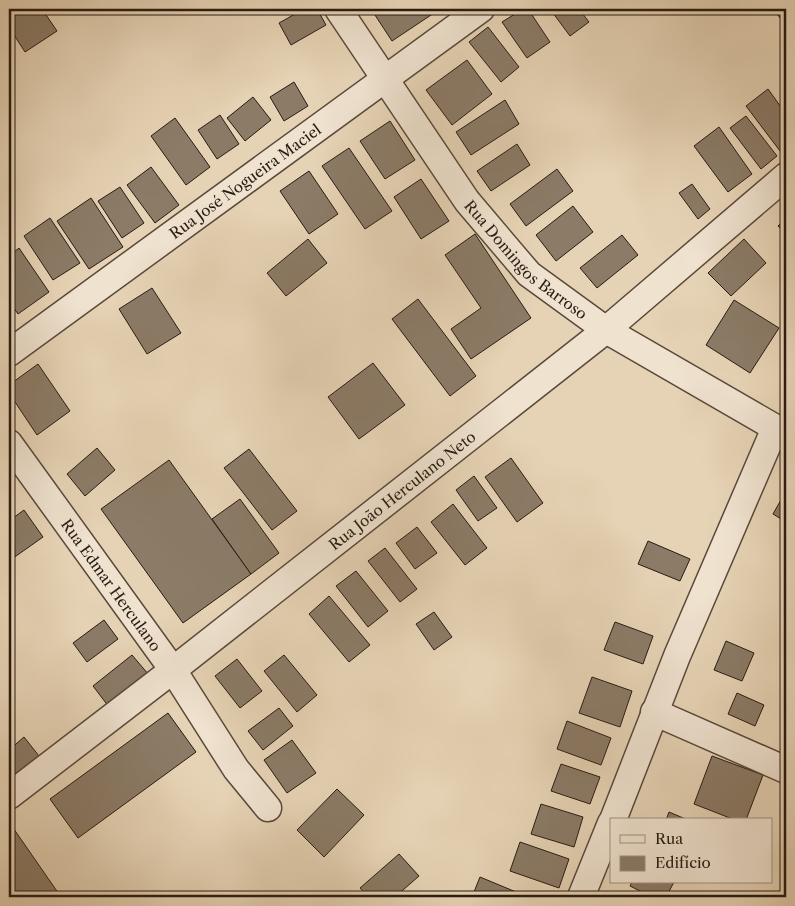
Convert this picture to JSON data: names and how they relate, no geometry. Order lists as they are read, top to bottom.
{
  "streets": {
    "street": [
      "Rua José Nogueira Maciel",
      "Rua Domingos Barroso",
      "Rua João Herculano Neto",
      "Rua Edmar Herculano"
    ]
  },
  "crossings": [
    ["Rua José Nogueira Maciel", "Rua Domingos Barroso"],
    ["Rua Domingos Barroso", "Rua João Herculano Neto"],
    ["Rua João Herculano Neto", "Rua Edmar Herculano"]
  ],
  "legend": ["Rua", "Edifício"]
}
